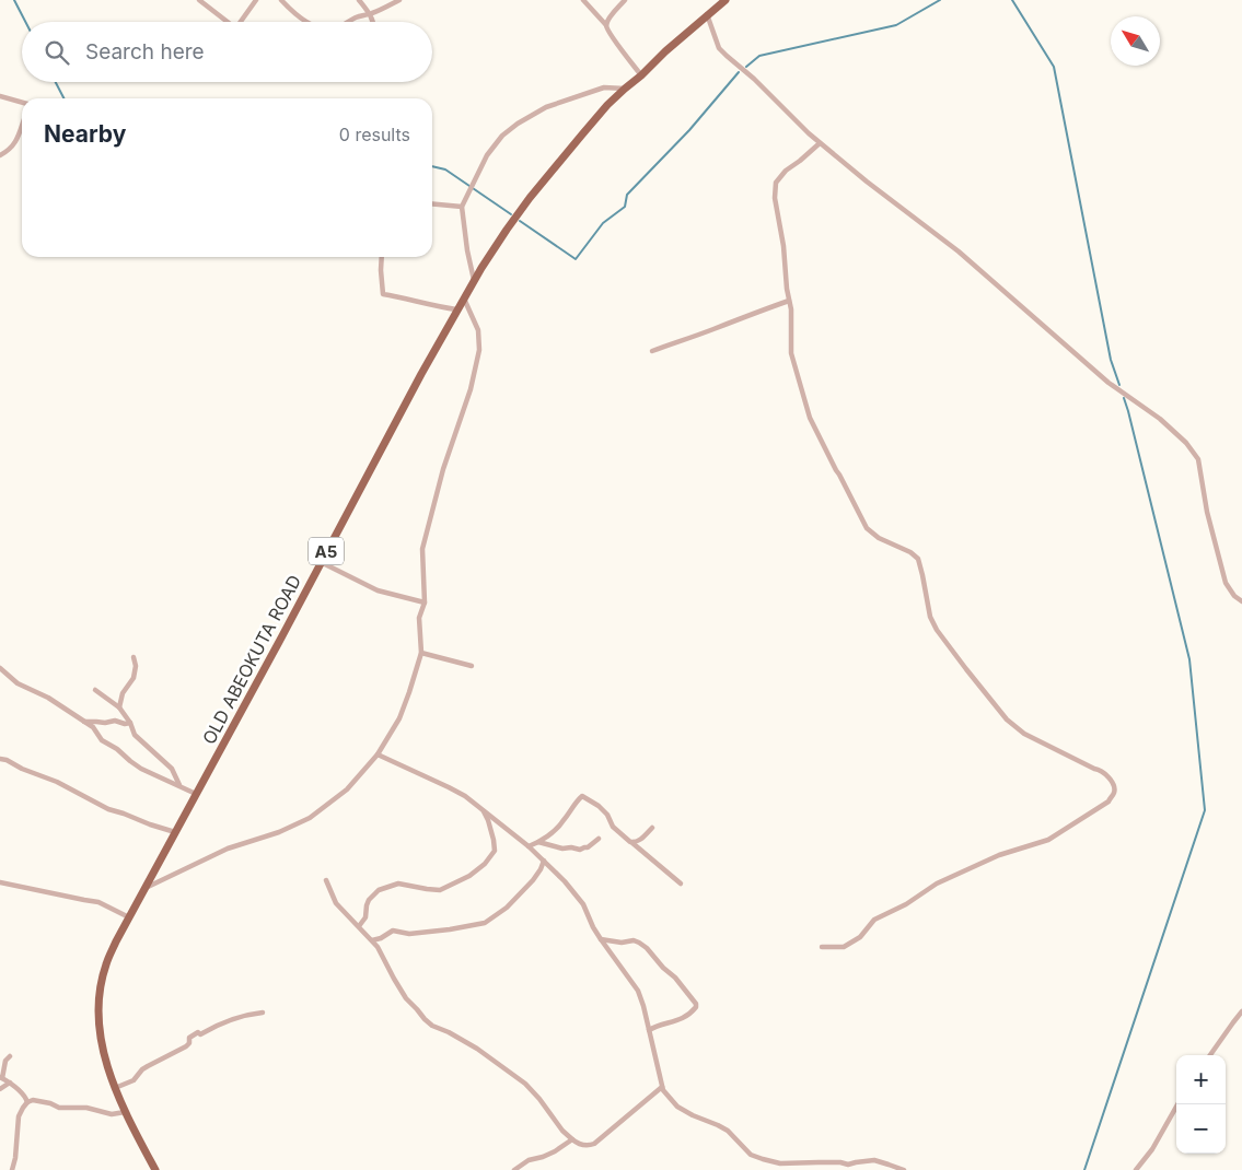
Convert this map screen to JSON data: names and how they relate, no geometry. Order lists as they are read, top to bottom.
{
  "streets": {
    "highway": ["A5", "OLD ABEOKUTA ROAD"]
  },
  "north": "top left",
  "page": {
    "search": "Search here",
    "heading": ["Nearby", "0 results"],
    "map_buttons": ["+", "−"]
  }
}
